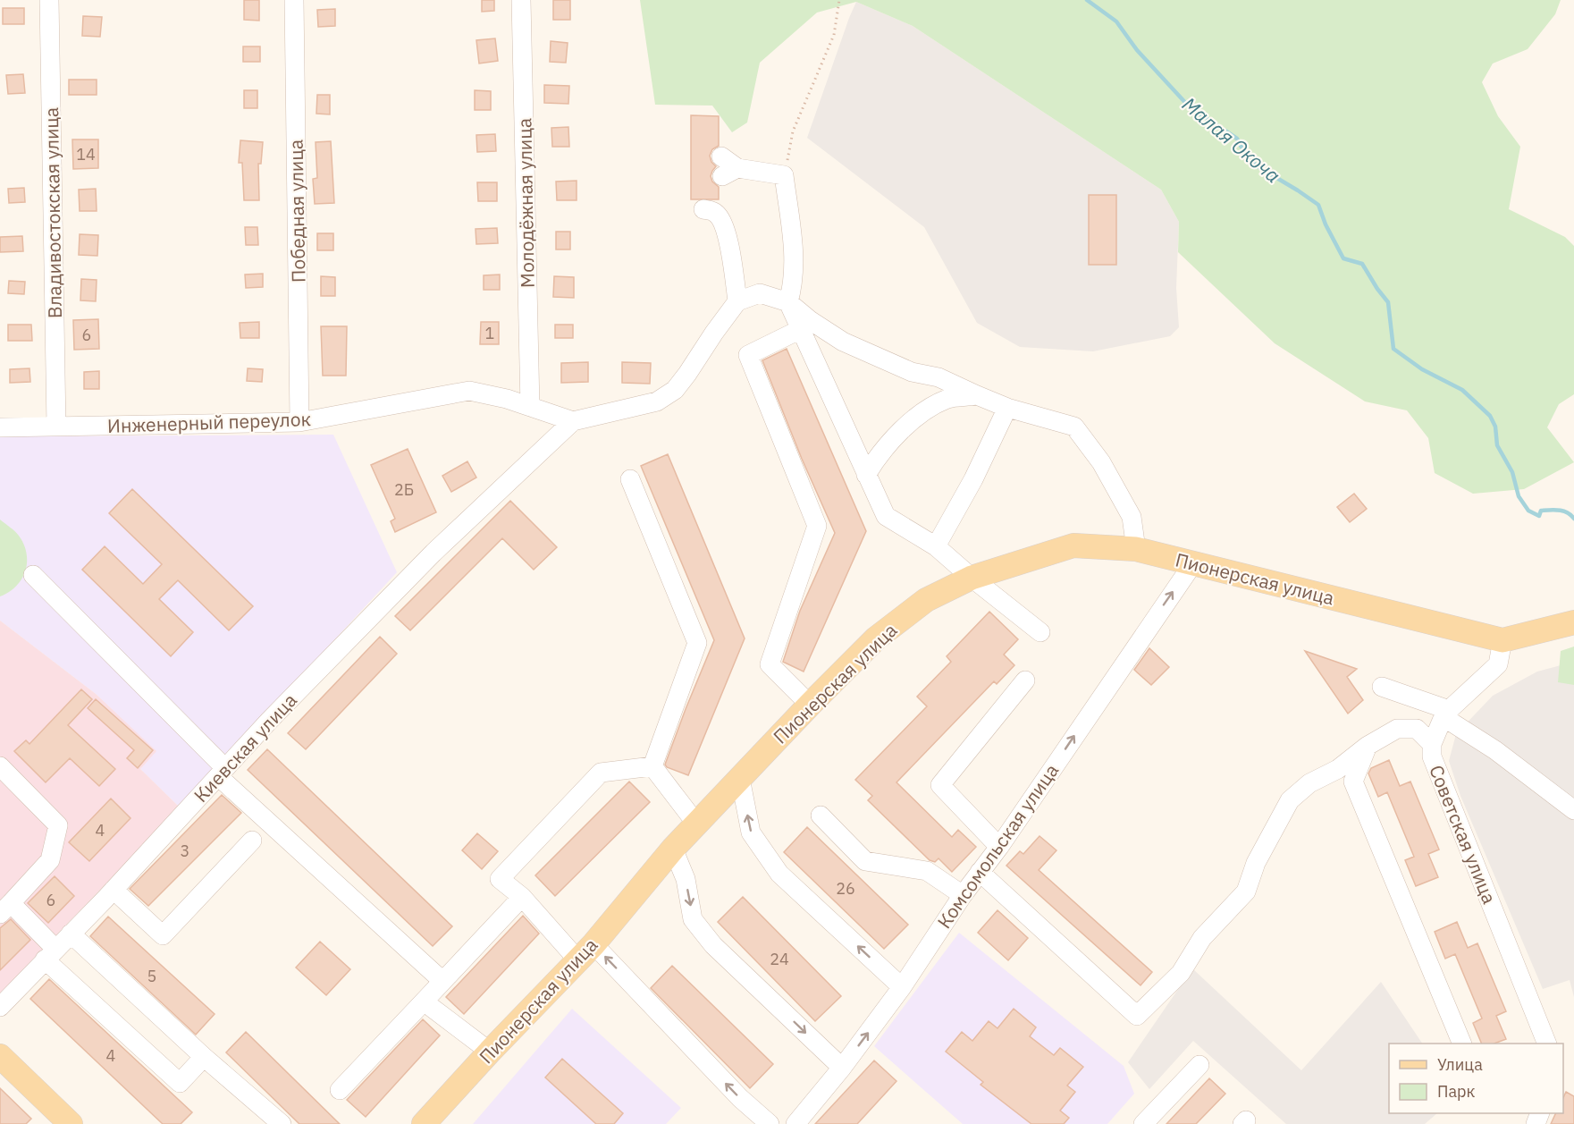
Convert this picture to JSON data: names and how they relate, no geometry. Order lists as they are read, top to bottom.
{
  "streets": {
    "main road": ["Пионерская улица"],
    "street": [
      "Молодёжная улица",
      "Победная улица",
      "Владивостокская улица",
      "Инженерный переулок",
      "Киевская улица",
      "Советская улица",
      "Комсомольская улица"
    ]
  },
  "crossings": [
    ["Молодёжная улица", "Инженерный переулок"],
    ["Победная улица", "Инженерный переулок"],
    ["Владивостокская улица", "Инженерный переулок"],
    ["Инженерный переулок", "Киевская улица"],
    ["Пионерская улица", "Советская улица"],
    ["Пионерская улица", "Комсомольская улица"]
  ],
  "one_way": ["Комсомольская улица"],
  "water": ["Малая Окоча"],
  "house_numbers": [
    "14",
    "1",
    "6",
    "2Б",
    "4",
    "3",
    "26",
    "6",
    "24",
    "5",
    "4"
  ],
  "legend": ["Улица", "Парк"]
}
